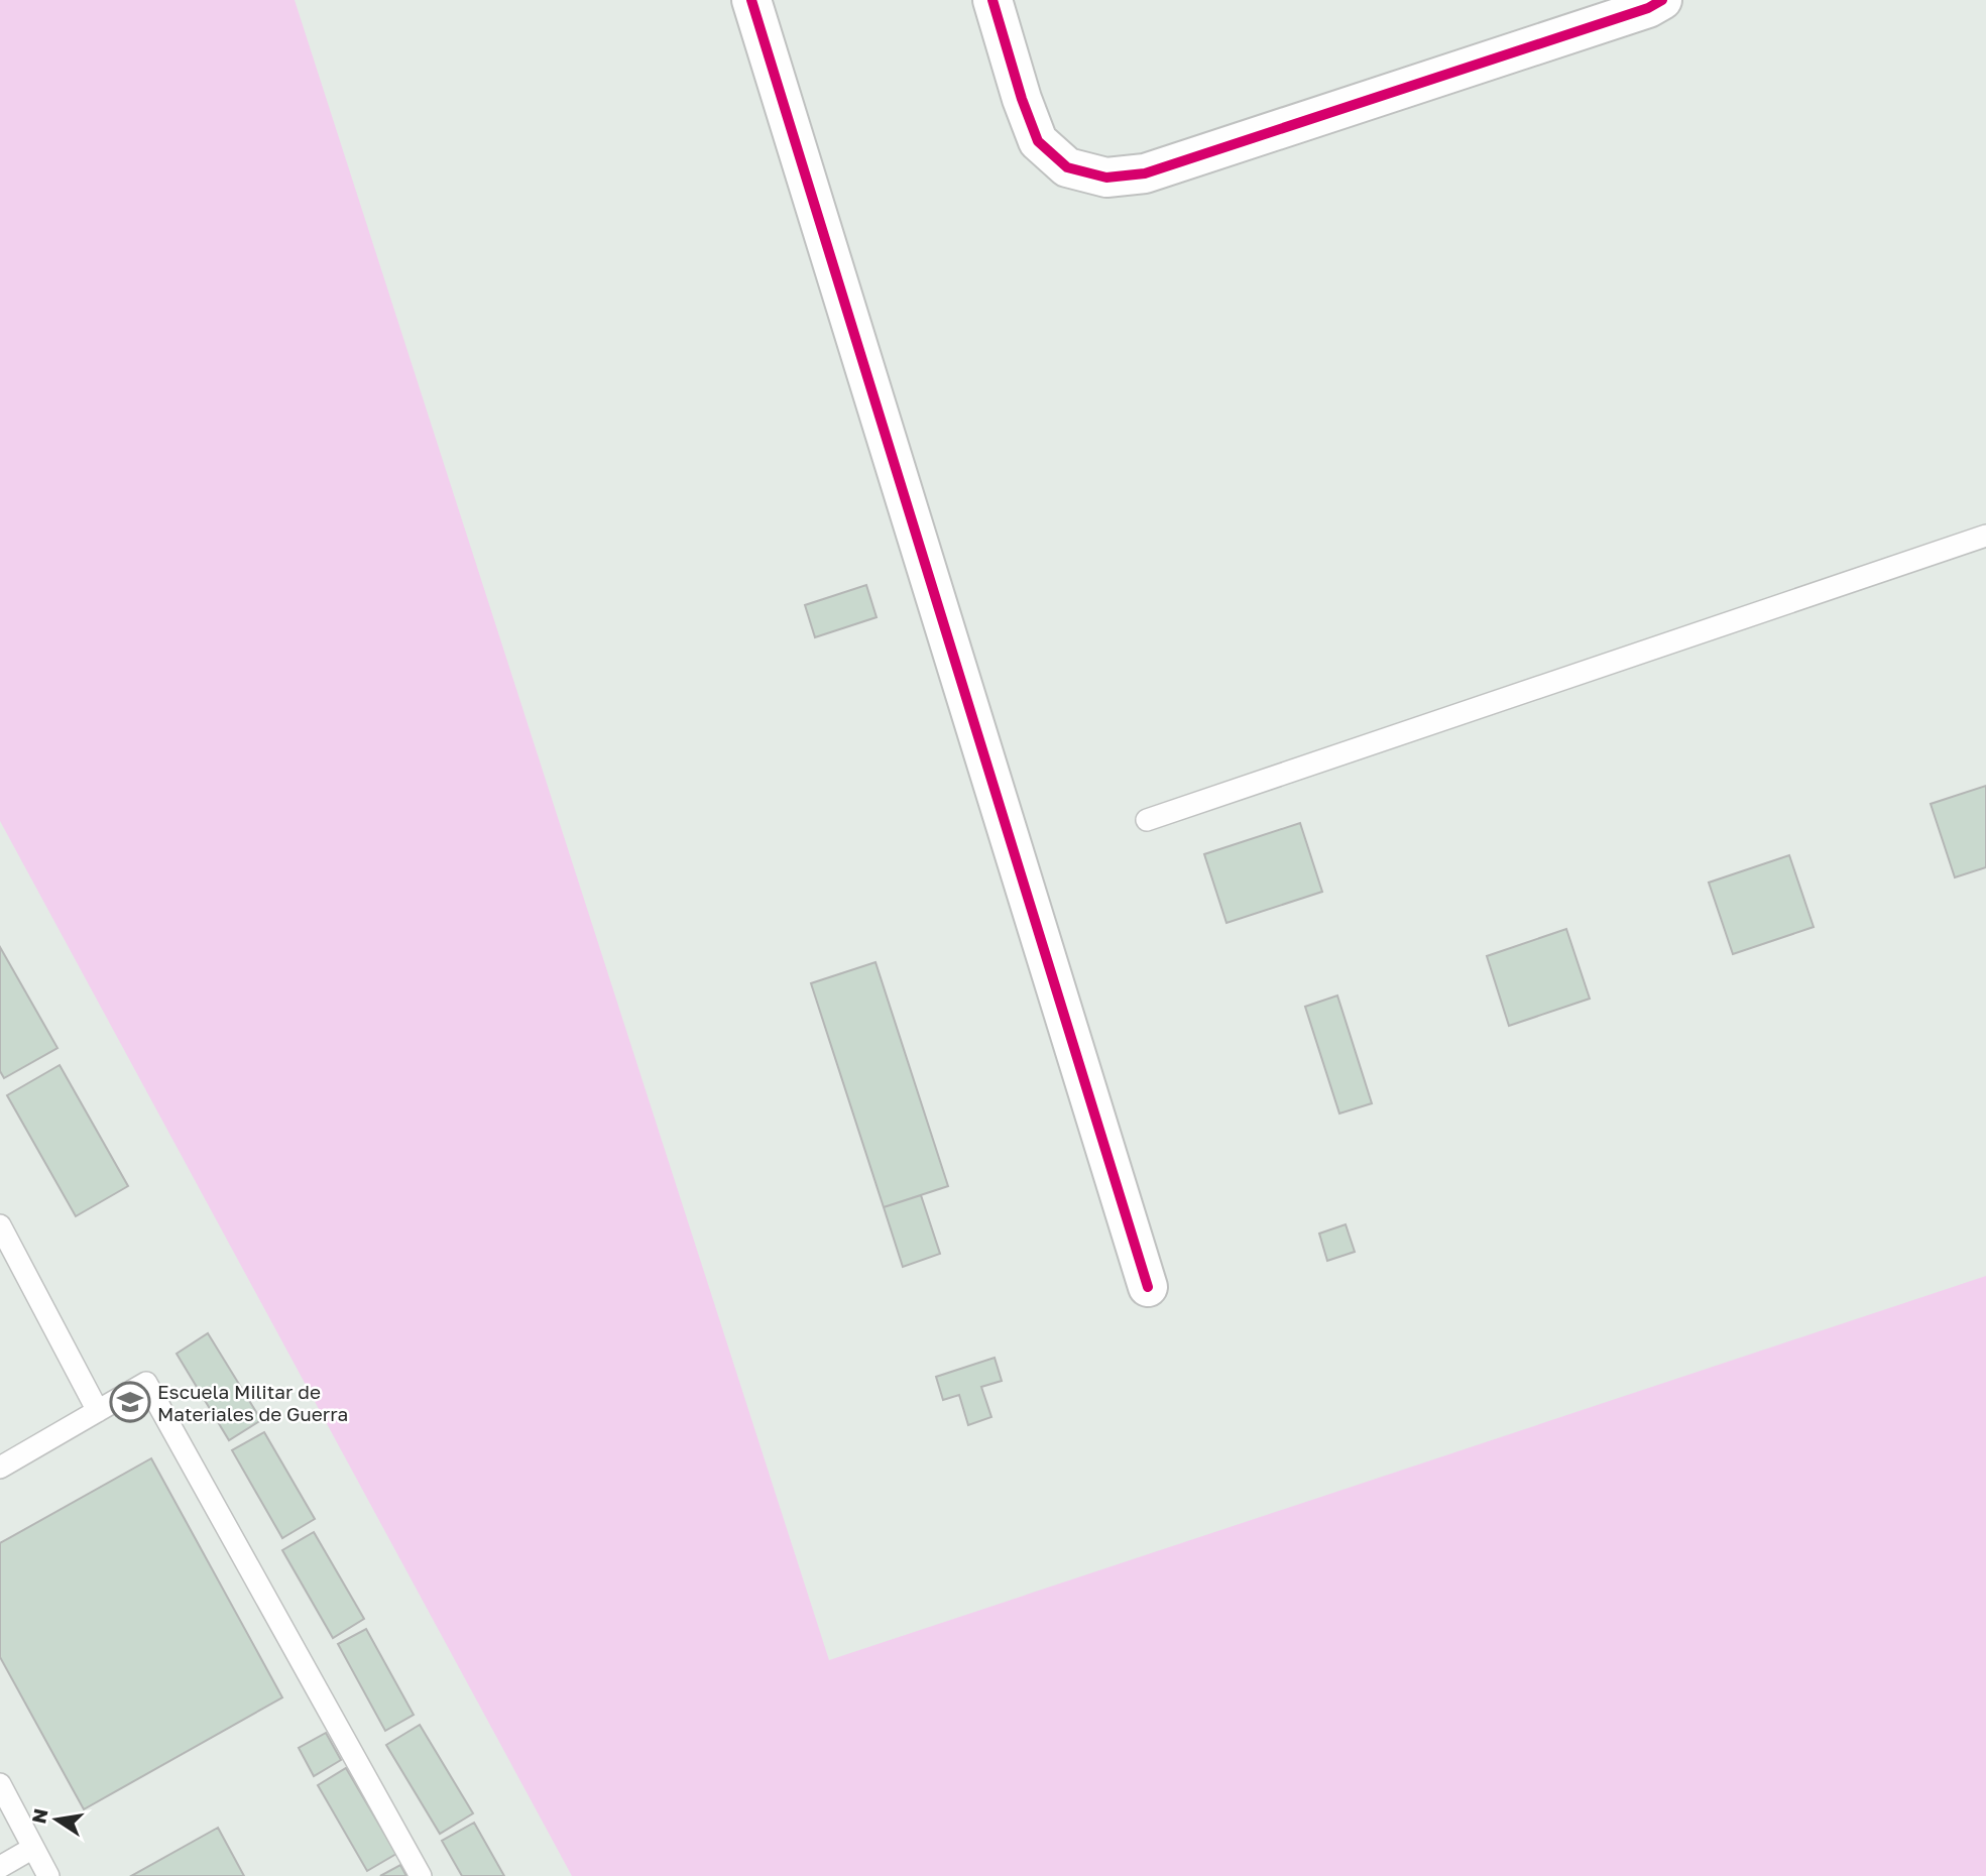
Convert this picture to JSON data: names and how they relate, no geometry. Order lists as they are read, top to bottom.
{
  "places": {
    "school or university": ["Escuela Militar de Materiales de Guerra"]
  },
  "north": "left"
}
